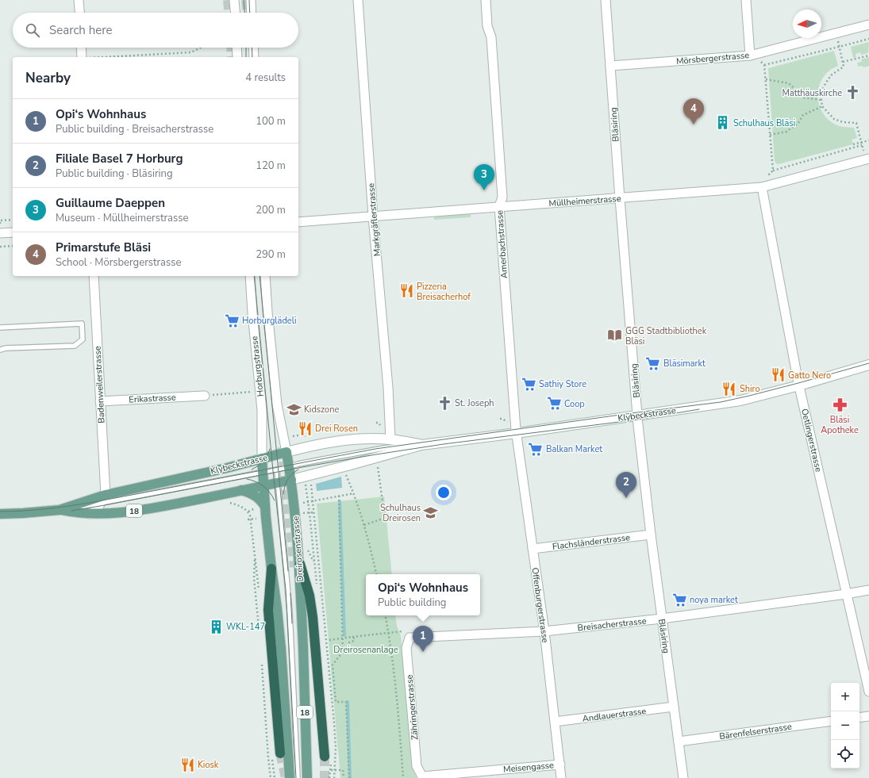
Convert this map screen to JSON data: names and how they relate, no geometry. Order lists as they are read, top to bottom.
{
  "streets": {
    "main road": ["Klybeckstrasse", "18", "Dreirosenstrasse"],
    "street": [
      "Mörsbergerstrasse",
      "Bläsiring",
      "Müllheimerstrasse",
      "Markgräflerstrasse",
      "Amerbachstrasse",
      "Horburgstrasse",
      "Badenweilerstrasse",
      "Erikastrasse",
      "Oetlingerstrasse",
      "Flachsländerstrasse",
      "Offenburgerstrasse",
      "Breisacherstrasse",
      "Zähringerstrasse",
      "Andlauerstrasse",
      "Bärenfelserstrasse",
      "Meisengasse"
    ]
  },
  "crossings": [
    ["Mörsbergerstrasse", "Bläsiring"],
    ["Bläsiring", "Müllheimerstrasse"],
    ["Bläsiring", "Klybeckstrasse"],
    ["Bläsiring", "Flachsländerstrasse"],
    ["Bläsiring", "Breisacherstrasse"],
    ["Bläsiring", "Andlauerstrasse"],
    ["Bläsiring", "Bärenfelserstrasse"],
    ["Müllheimerstrasse", "Markgräflerstrasse"],
    ["Müllheimerstrasse", "Amerbachstrasse"],
    ["Müllheimerstrasse", "Oetlingerstrasse"],
    ["Markgräflerstrasse", "Klybeckstrasse"],
    ["Amerbachstrasse", "Klybeckstrasse"],
    ["Amerbachstrasse", "Offenburgerstrasse"],
    ["Horburgstrasse", "Klybeckstrasse"],
    ["Horburgstrasse", "18"],
    ["Horburgstrasse", "Dreirosenstrasse"],
    ["Badenweilerstrasse", "Erikastrasse"],
    ["Badenweilerstrasse", "Klybeckstrasse"],
    ["Klybeckstrasse", "Oetlingerstrasse"],
    ["Klybeckstrasse", "18"],
    ["Klybeckstrasse", "Dreirosenstrasse"],
    ["Klybeckstrasse", "Offenburgerstrasse"],
    ["Oetlingerstrasse", "Breisacherstrasse"],
    ["Flachsländerstrasse", "Offenburgerstrasse"],
    ["Offenburgerstrasse", "Breisacherstrasse"],
    ["Offenburgerstrasse", "Andlauerstrasse"],
    ["Offenburgerstrasse", "Meisengasse"],
    ["Breisacherstrasse", "Zähringerstrasse"],
    ["Zähringerstrasse", "Meisengasse"]
  ],
  "parks": ["Dreirosenanlage"],
  "places": {
    "church": ["Matthäuskirche", "St. Joseph"],
    "building": ["Schulhaus Bläsi", "WKL-147"],
    "restaurant": [
      "Pizzeria Breisacherhof",
      "Gatto Nero",
      "Shiro",
      "Drei Rosen",
      "Kiosk"
    ],
    "supermarket": [
      "Horburglädeli",
      "Bläsimarkt",
      "Sathiy Store",
      "Coop",
      "Balkan Market",
      "noya market"
    ],
    "library": ["GGG Stadtbibliothek Bläsi"],
    "pharmacy": ["Bläsi Apotheke"],
    "school or university": ["Kidszone", "Schulhaus Dreirosen"]
  },
  "north": "left",
  "page": {
    "search": "Search here",
    "heading": ["Nearby", "4 results"],
    "pins": [
      "4",
      "3",
      "2",
      "1"
    ],
    "list": [
      {
        "mark": "1",
        "name": "Opi‘s Wohnhaus",
        "note": "Public building · Breisacherstrasse",
        "value": "100 m"
      },
      {
        "mark": "2",
        "name": "Filiale Basel 7 Horburg",
        "note": "Public building · Bläsiring",
        "value": "120 m"
      },
      {
        "mark": "3",
        "name": "Guillaume Daeppen",
        "note": "Museum · Müllheimerstrasse",
        "value": "200 m"
      },
      {
        "mark": "4",
        "name": "Primarstufe Bläsi",
        "note": "School · Mörsbergerstrasse",
        "value": "290 m"
      }
    ],
    "popup": ["Opi‘s Wohnhaus", "Public building"],
    "map_buttons": ["+", "−"]
  }
}
